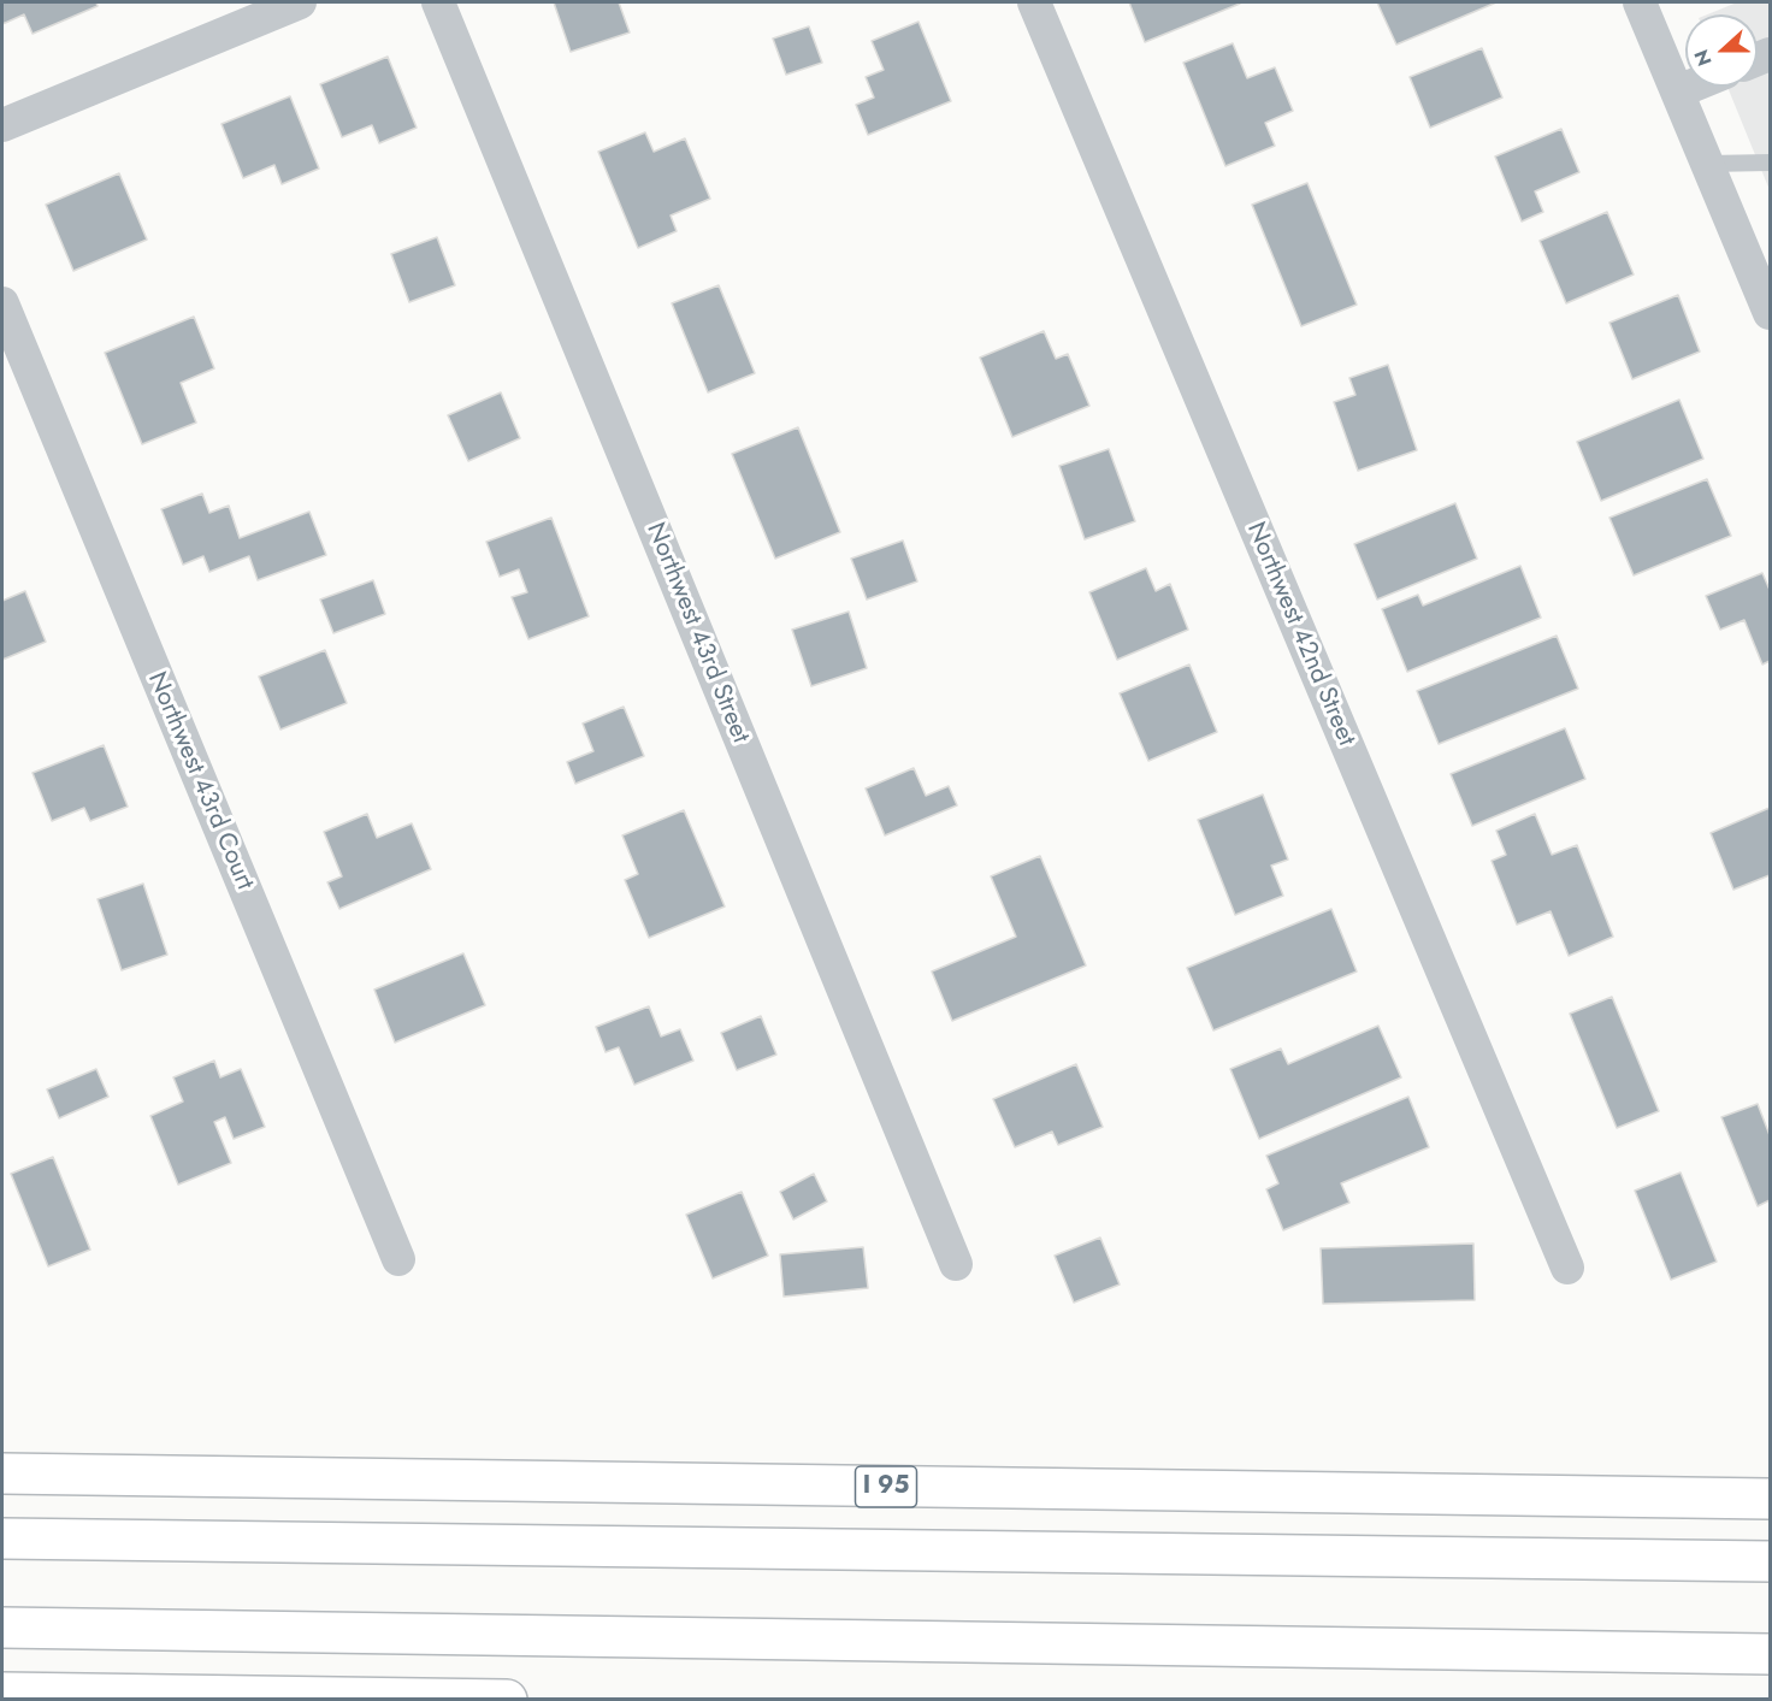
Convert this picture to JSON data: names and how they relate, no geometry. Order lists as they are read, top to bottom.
{
  "streets": {
    "highway": ["I 95"],
    "street": ["Northwest 43rd Street", "Northwest 42nd Street", "Northwest 43rd Court"]
  },
  "north": "left"
}
